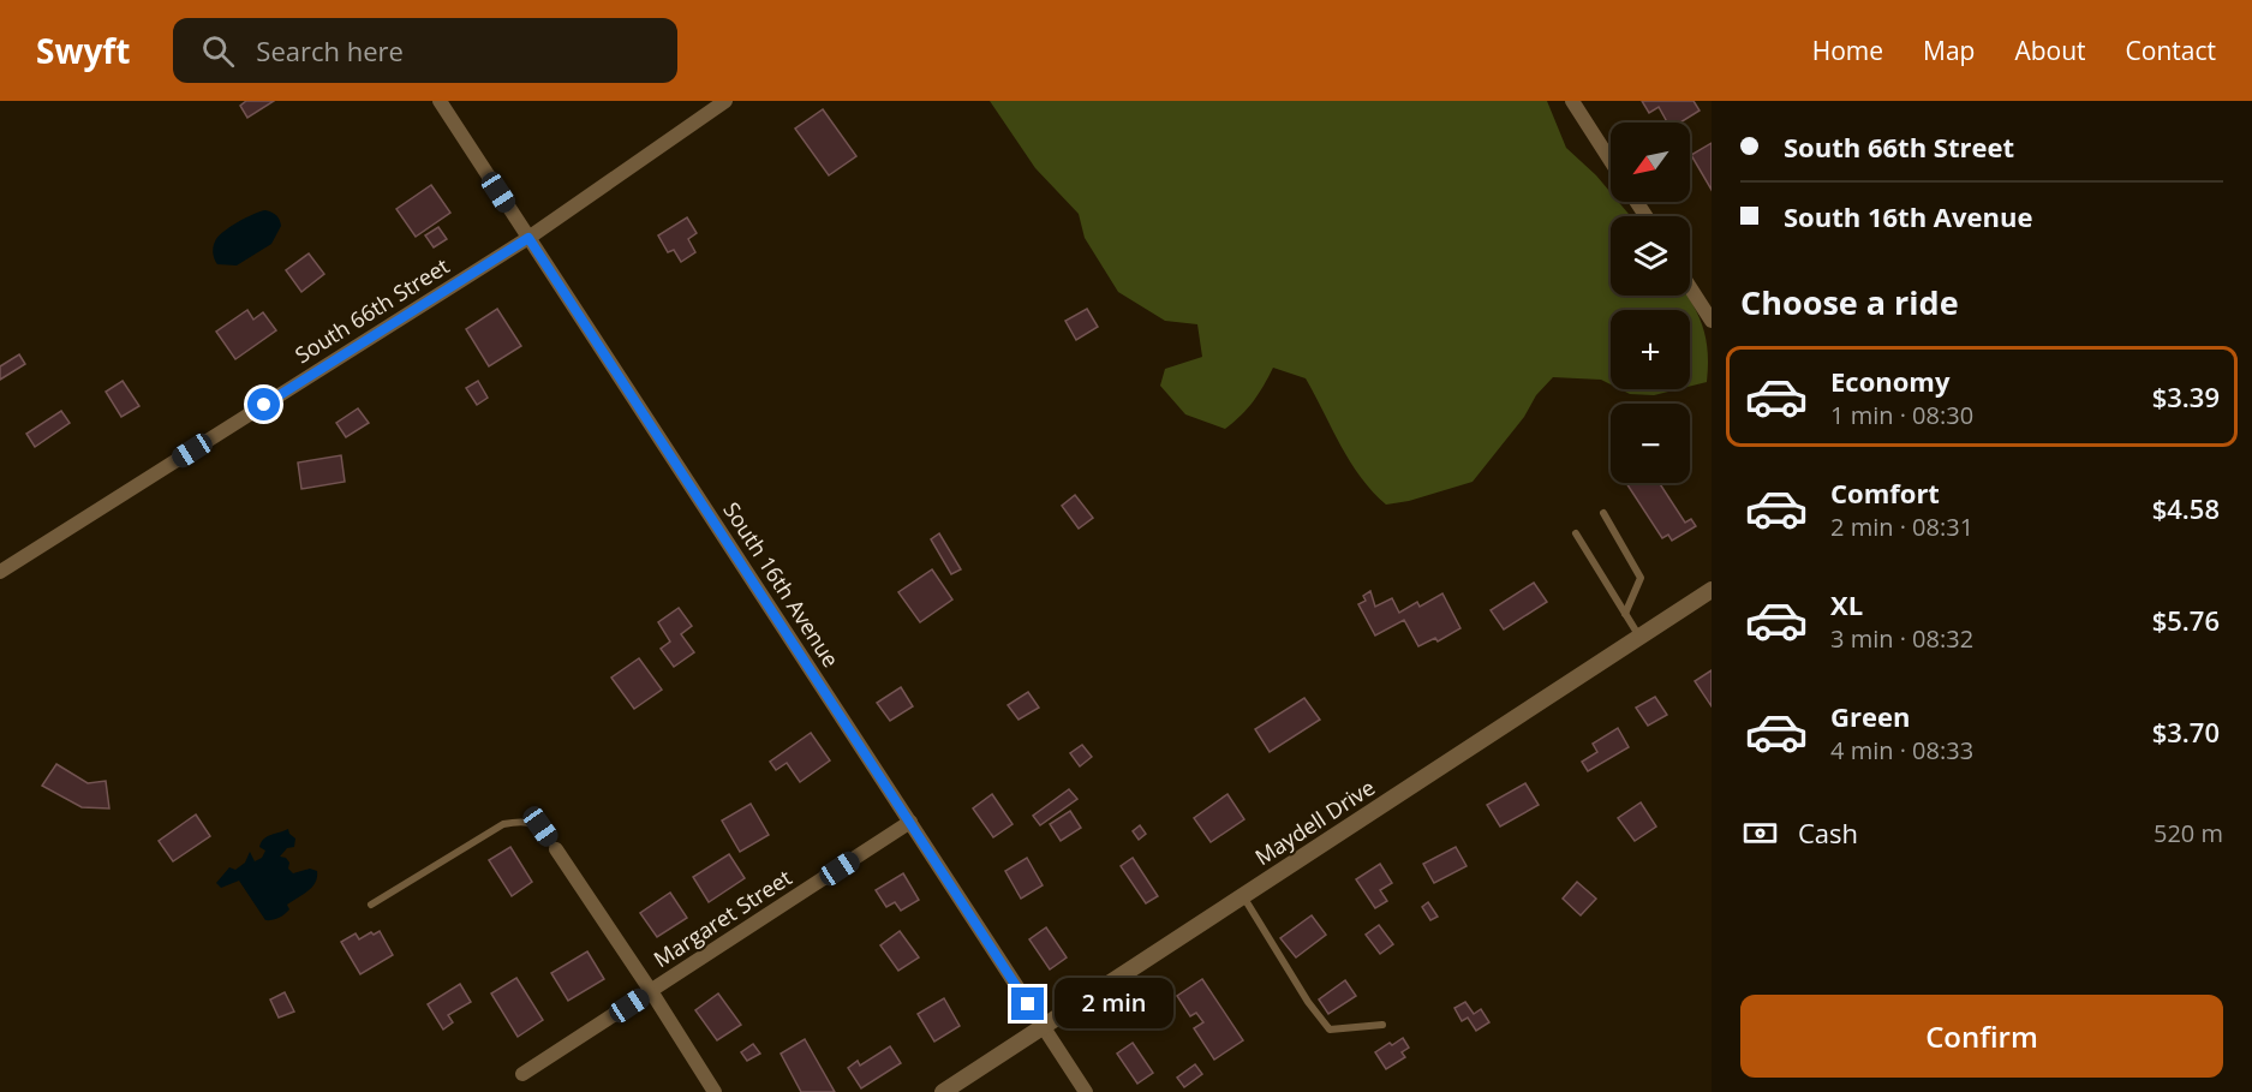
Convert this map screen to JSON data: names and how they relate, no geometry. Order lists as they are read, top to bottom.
{
  "streets": {
    "street": [
      "South 66th Street",
      "South 16th Avenue",
      "Maydell Drive",
      "Margaret Street"
    ]
  },
  "crossings": [
    ["South 66th Street", "South 16th Avenue"],
    ["South 16th Avenue", "Maydell Drive"],
    ["South 16th Avenue", "Margaret Street"]
  ],
  "north": "bottom left",
  "page": {
    "header": "Swyft",
    "search": "Search here",
    "nav": [
      "Home",
      "Map",
      "About",
      "Contact"
    ],
    "banner": ["South 66th Street", "South 16th Avenue"],
    "map_buttons": ["+", "−"],
    "heading": "Choose a ride",
    "list": [
      {
        "name": "Economy",
        "note": "1 min · 08:30",
        "value": "$3.39"
      },
      {
        "name": "Comfort",
        "note": "2 min · 08:31",
        "value": "$4.58"
      },
      {
        "name": "XL",
        "note": "3 min · 08:32",
        "value": "$5.76"
      },
      {
        "name": "Green",
        "note": "4 min · 08:33",
        "value": "$3.70"
      }
    ],
    "pay": ["Cash", "520 m"],
    "bubble": "2 min",
    "buttons": "Confirm"
  }
}
